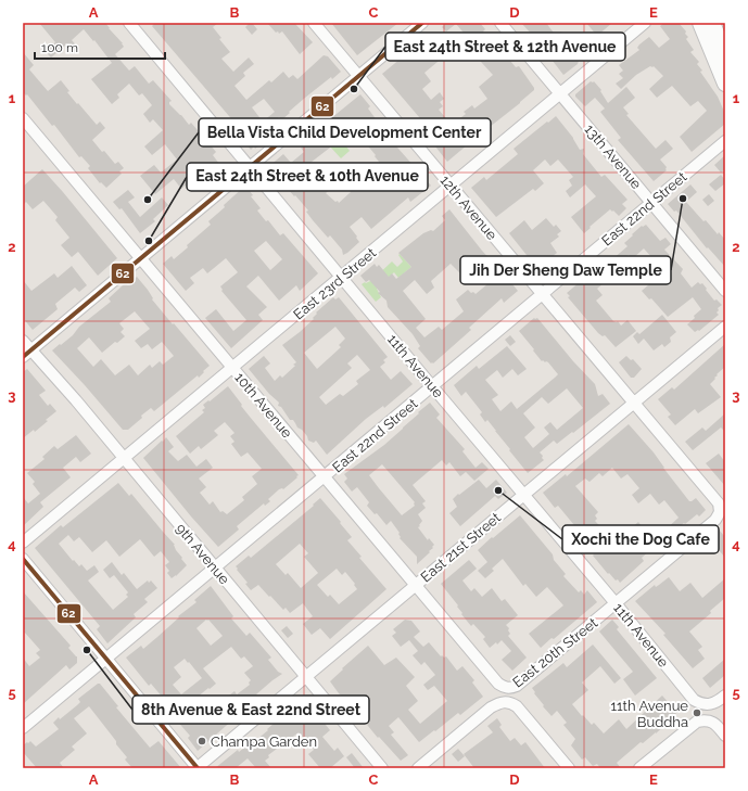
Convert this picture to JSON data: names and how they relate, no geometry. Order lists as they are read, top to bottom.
{
  "streets": {
    "street": [
      "13th Avenue",
      "12th Avenue",
      "East 22nd Street",
      "East 23rd Street",
      "11th Avenue",
      "10th Avenue",
      "East 21st Street",
      "9th Avenue",
      "East 20th Street"
    ]
  },
  "crossings": [
    ["13th Avenue", "East 22nd Street"],
    ["13th Avenue", "East 23rd Street"],
    ["12th Avenue", "East 22nd Street"],
    ["12th Avenue", "East 23rd Street"],
    ["12th Avenue", "East 21st Street"],
    ["12th Avenue", "East 20th Street"],
    ["East 22nd Street", "11th Avenue"],
    ["East 22nd Street", "10th Avenue"],
    ["East 22nd Street", "9th Avenue"],
    ["East 23rd Street", "11th Avenue"],
    ["East 23rd Street", "10th Avenue"],
    ["East 23rd Street", "9th Avenue"],
    ["11th Avenue", "East 21st Street"],
    ["11th Avenue", "East 20th Street"],
    ["10th Avenue", "East 21st Street"],
    ["10th Avenue", "East 20th Street"],
    ["East 21st Street", "9th Avenue"]
  ],
  "places": [
    "East 24th Street & 12th Avenue",
    "Jih Der Sheng Daw Temple",
    "Bella Vista Child Development Center",
    "East 24th Street & 10th Avenue",
    "Xochi the Dog Cafe",
    "8th Avenue & East 22nd Street",
    "11th Avenue Buddha",
    "Champa Garden"
  ],
  "lines": ["transit line 62"],
  "scale_bar": "100 m",
  "grid": {
    "columns": [
      "A",
      "B",
      "C",
      "D",
      "E"
    ],
    "rows": [
      "1",
      "2",
      "3",
      "4",
      "5"
    ]
  }
}
